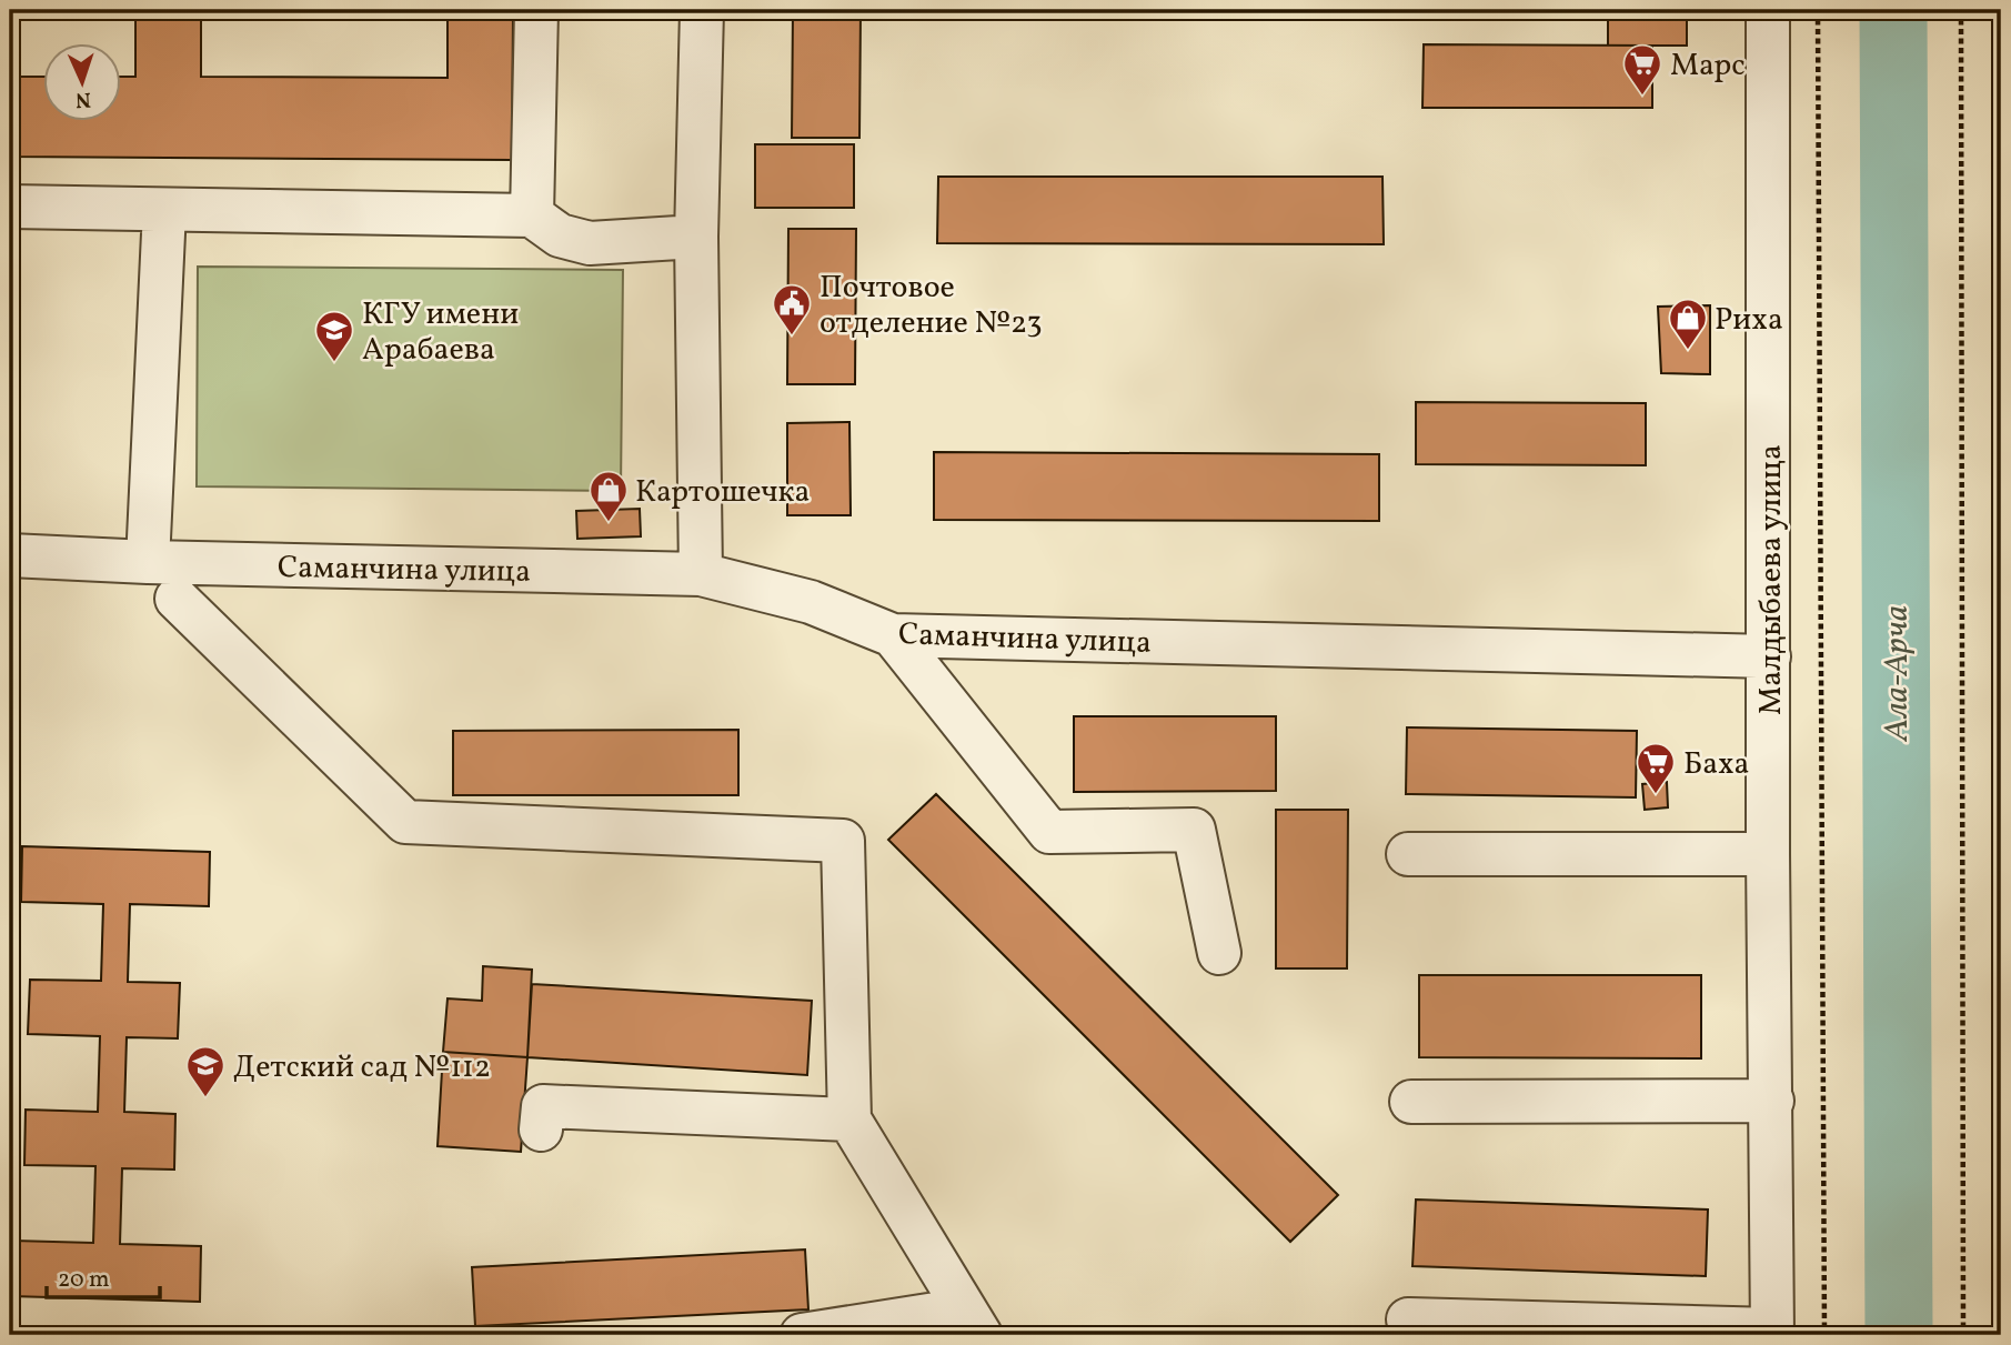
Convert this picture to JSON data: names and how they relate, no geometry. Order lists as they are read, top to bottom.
{
  "streets": {
    "street": ["Саманчина улица", "Малдыбаева улица"]
  },
  "crossings": [
    ["Саманчина улица", "Малдыбаева улица"]
  ],
  "water": ["Ала-Арча"],
  "places": {
    "supermarket": ["Марс", "Баха"],
    "public building": ["Почтовое отделение №23"],
    "shop": ["Риха", "Картошечка"],
    "school or university": ["КГУ имени Арабаева", "Детский сад №112"]
  },
  "scale_bar": "20 m",
  "north": "bottom"
}
